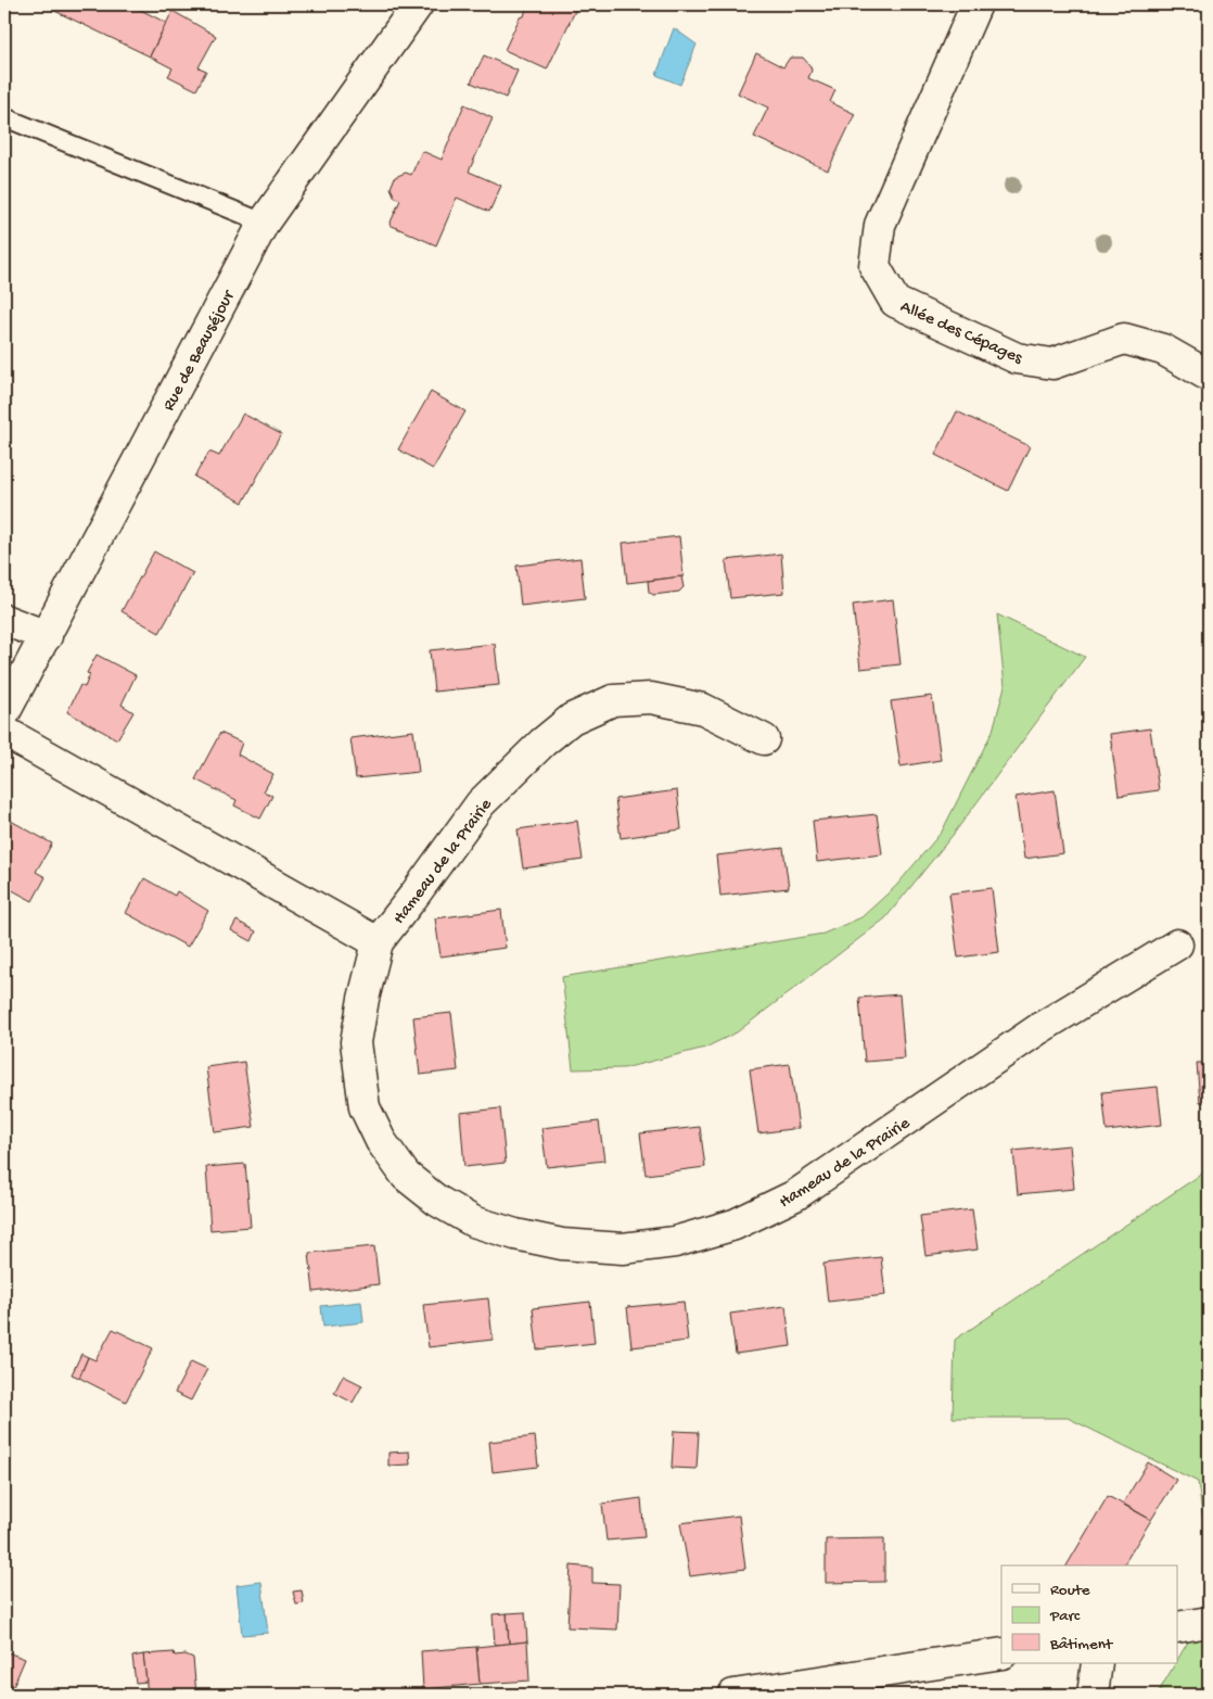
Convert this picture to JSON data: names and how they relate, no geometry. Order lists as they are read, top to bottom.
{
  "streets": {
    "street": ["Allée des Cépages", "Rue de Beauséjour", "Hameau de la Prairie"]
  },
  "legend": ["Route", "Parc", "Bâtiment"]
}
